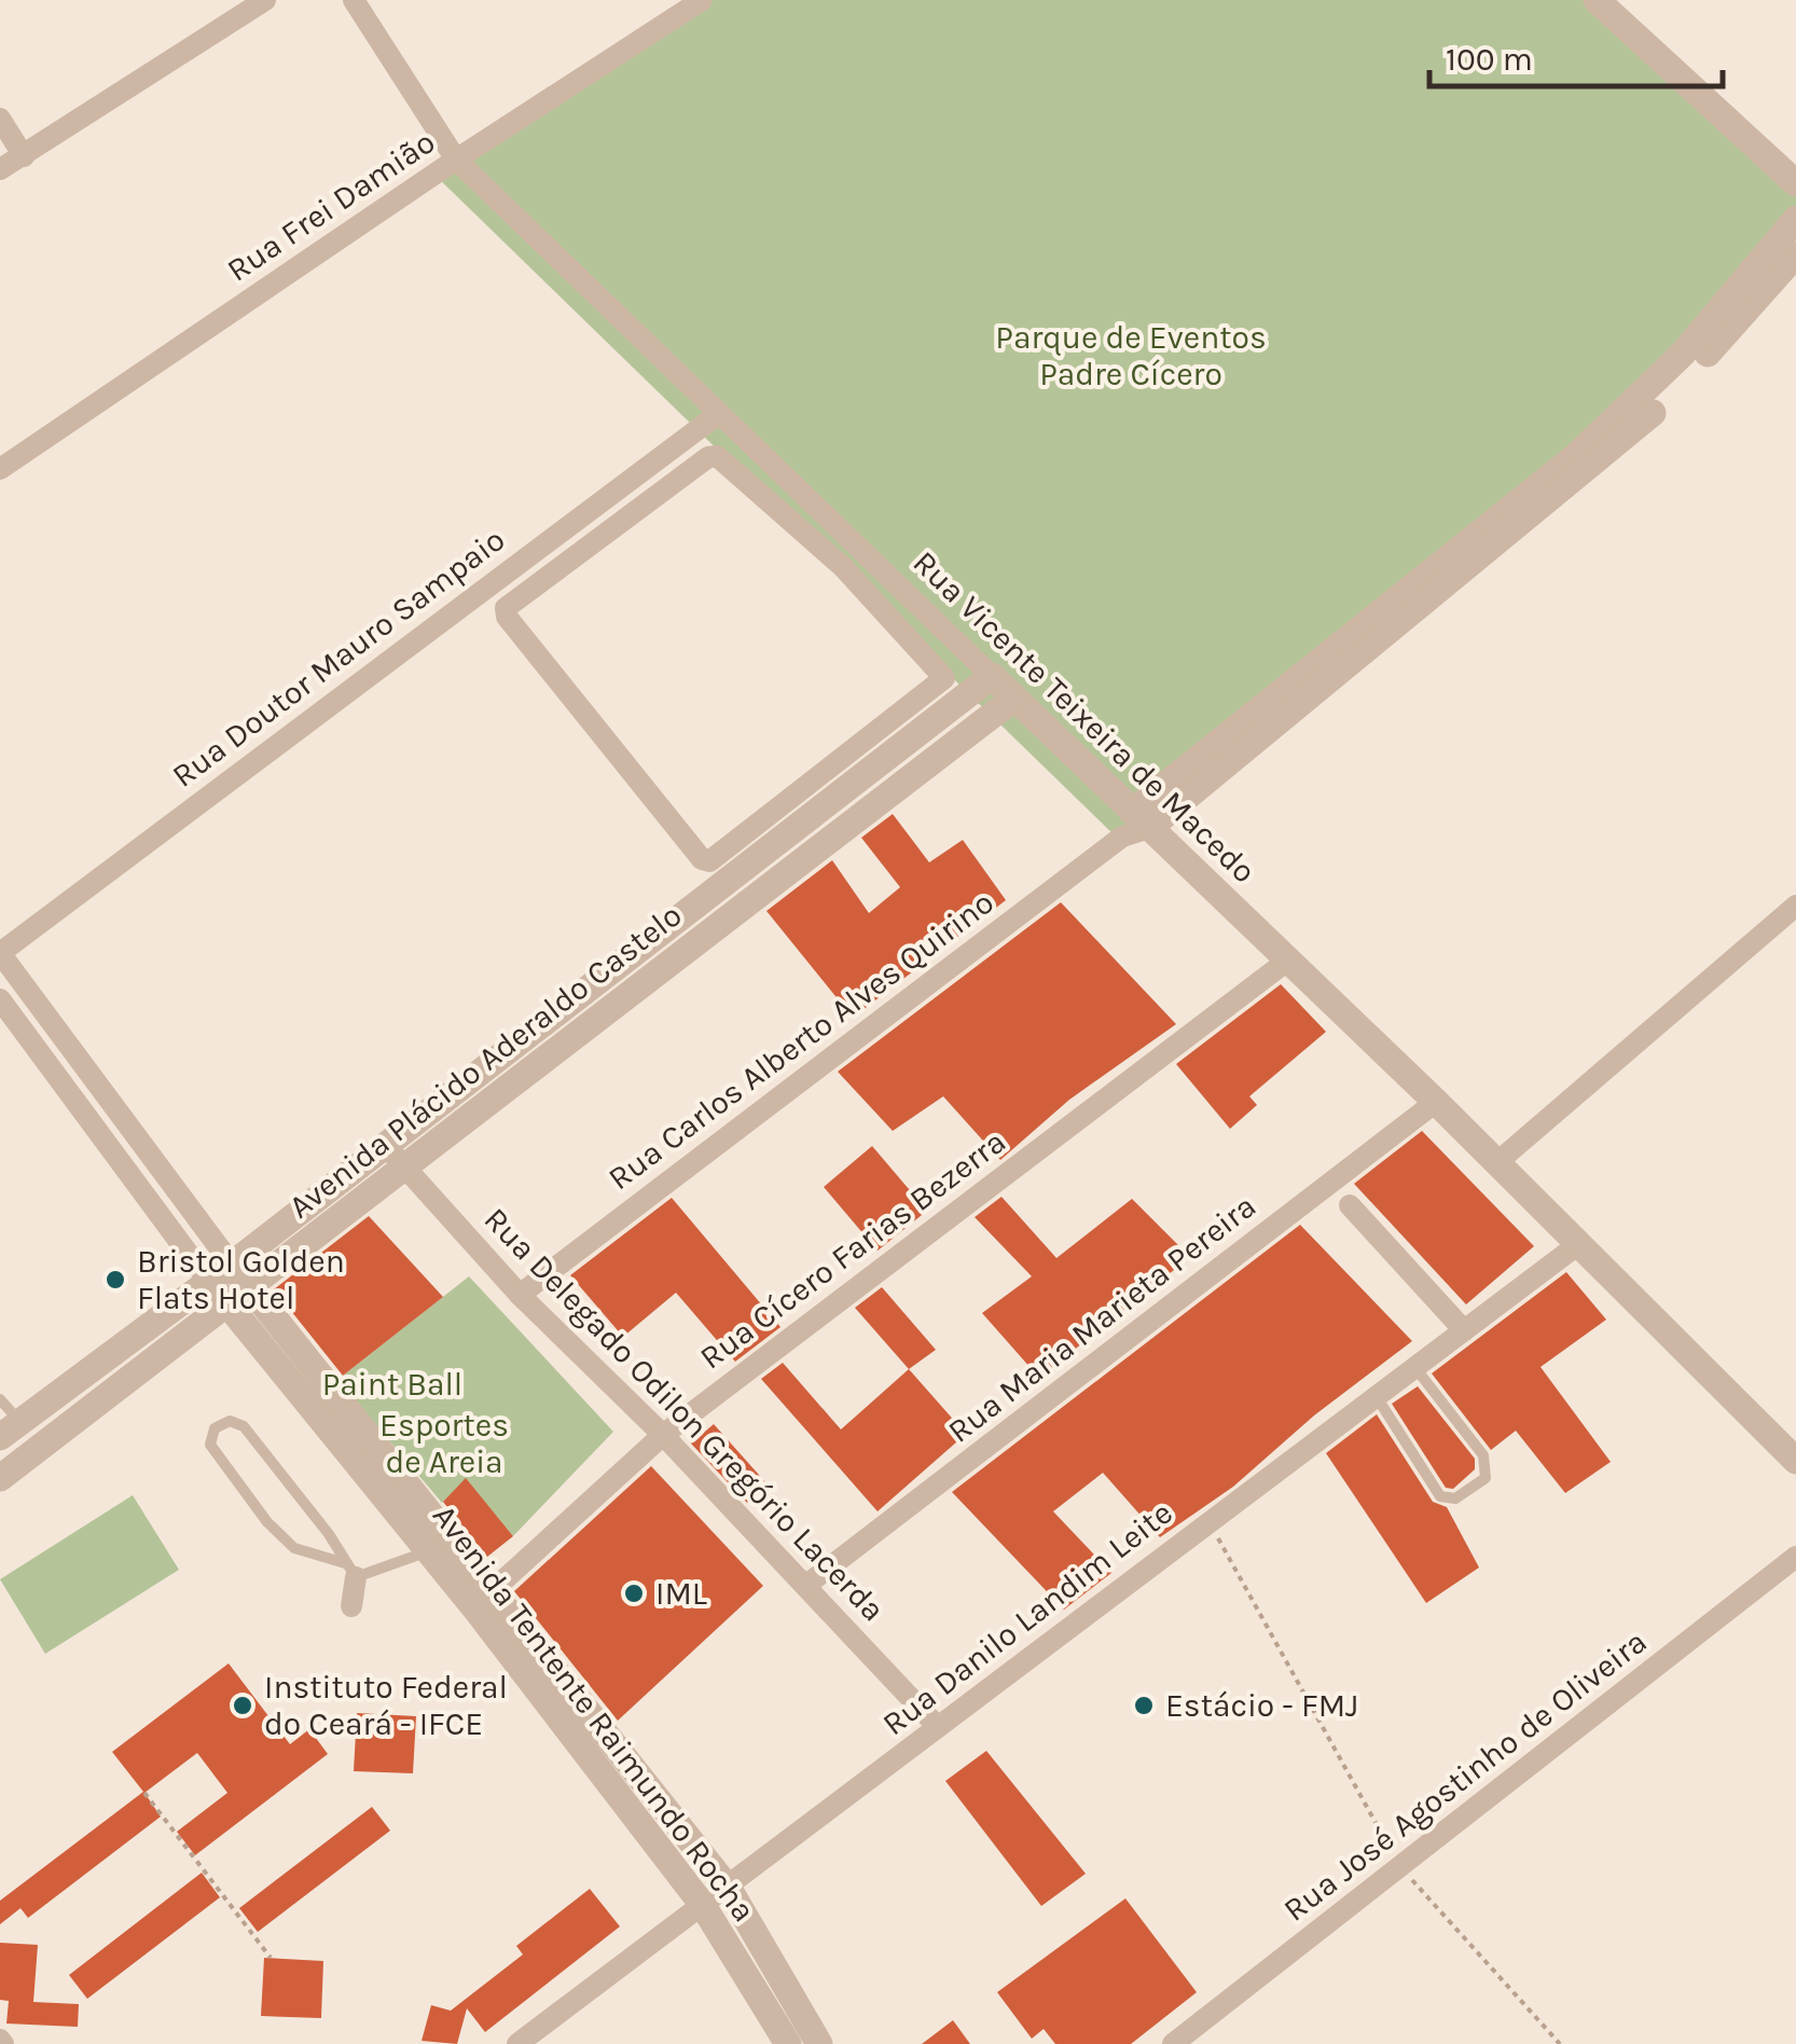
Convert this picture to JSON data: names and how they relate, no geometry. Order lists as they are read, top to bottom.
{
  "streets": {
    "street": [
      "Rua Frei Damião",
      "Rua Doutor Mauro Sampaio",
      "Rua Vicente Teixeira de Macedo",
      "Rua Carlos Alberto Alves Quirino",
      "Avenida Plácido Aderaldo Castelo",
      "Rua Cícero Farias Bezerra",
      "Rua Maria Marieta Pereira",
      "Rua Delegado Odilon Gregório Lacerda",
      "Rua Danilo Landim Leite",
      "Avenida Tentente Raimundo Rocha",
      "Rua José Agostinho de Oliveira"
    ]
  },
  "crossings": [
    ["Rua Frei Damião", "Rua Vicente Teixeira de Macedo"],
    ["Rua Doutor Mauro Sampaio", "Rua Vicente Teixeira de Macedo"],
    ["Rua Vicente Teixeira de Macedo", "Rua Carlos Alberto Alves Quirino"],
    ["Rua Vicente Teixeira de Macedo", "Avenida Plácido Aderaldo Castelo"],
    ["Rua Vicente Teixeira de Macedo", "Rua Cícero Farias Bezerra"],
    ["Rua Vicente Teixeira de Macedo", "Rua Maria Marieta Pereira"],
    ["Rua Vicente Teixeira de Macedo", "Rua Danilo Landim Leite"],
    ["Rua Carlos Alberto Alves Quirino", "Rua Delegado Odilon Gregório Lacerda"],
    ["Avenida Plácido Aderaldo Castelo", "Rua Delegado Odilon Gregório Lacerda"],
    ["Avenida Plácido Aderaldo Castelo", "Avenida Tentente Raimundo Rocha"],
    ["Rua Cícero Farias Bezerra", "Rua Delegado Odilon Gregório Lacerda"],
    ["Rua Cícero Farias Bezerra", "Avenida Tentente Raimundo Rocha"],
    ["Rua Maria Marieta Pereira", "Rua Delegado Odilon Gregório Lacerda"],
    ["Rua Delegado Odilon Gregório Lacerda", "Rua Danilo Landim Leite"],
    ["Rua Danilo Landim Leite", "Avenida Tentente Raimundo Rocha"]
  ],
  "parks": ["Parque de Eventos Padre Cícero", "Paint Ball", "Esportes de Areia"],
  "places": [
    "Bristol Golden Flats Hotel",
    "IML",
    "Instituto Federal do Ceará - IFCE",
    "Estácio - FMJ"
  ],
  "scale_bar": "100 m"
}
